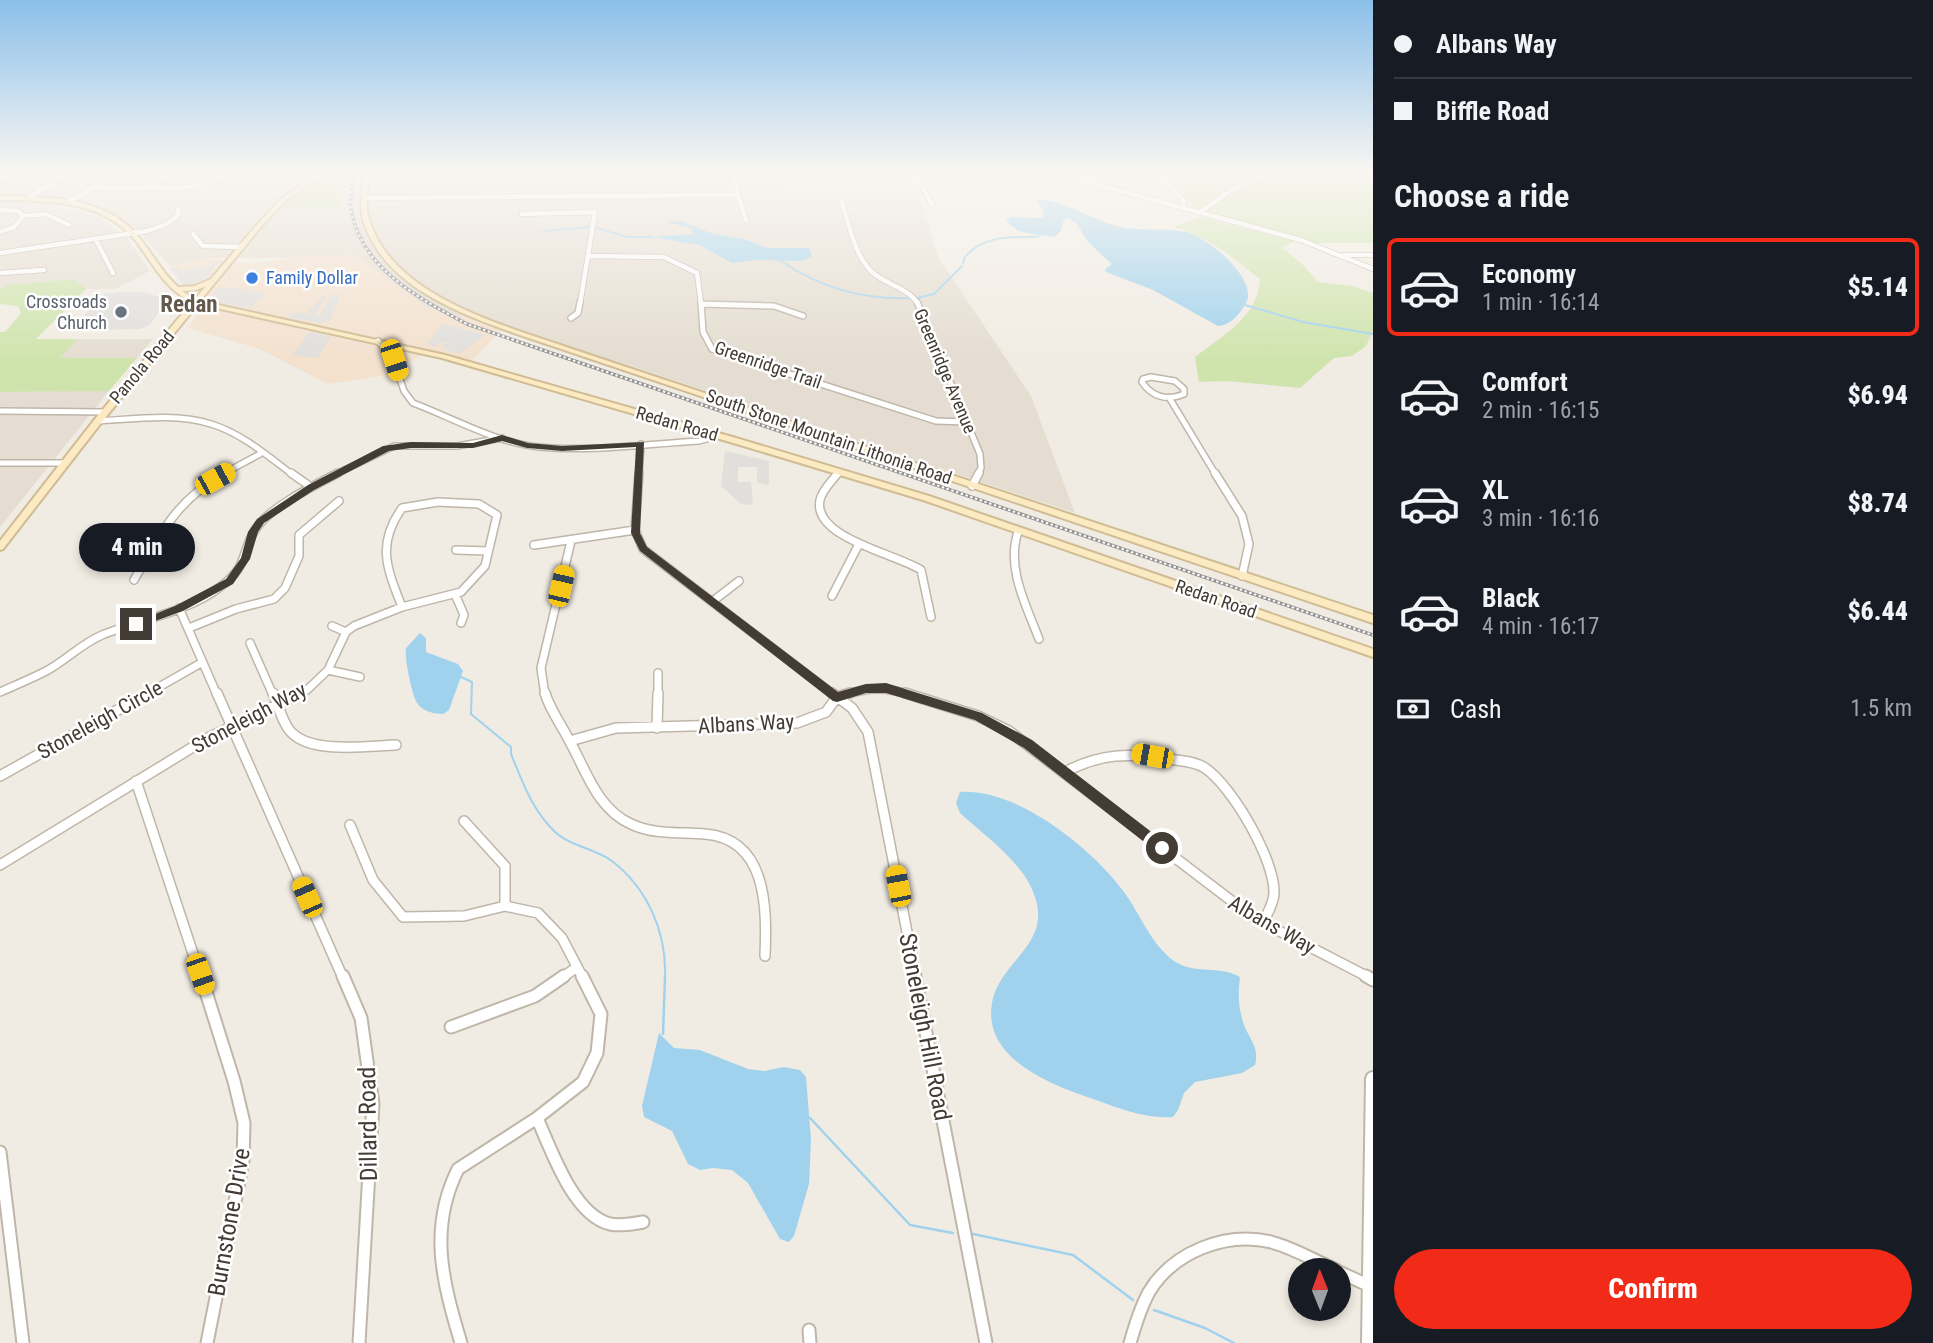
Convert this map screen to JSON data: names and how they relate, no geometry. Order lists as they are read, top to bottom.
{
  "streets": {
    "main road": ["Panola Road", "Redan Road", "South Stone Mountain Lithonia Road"],
    "street": [
      "Greenridge Trail",
      "Greenridge Avenue",
      "Stoneleigh Way",
      "Stoneleigh Circle",
      "Albans Way",
      "Stoneleigh Hill Road",
      "Dillard Road",
      "Burnstone Drive"
    ]
  },
  "crossings": [
    ["Greenridge Trail", "Greenridge Avenue"],
    ["Panola Road", "Redan Road"],
    ["Greenridge Avenue", "South Stone Mountain Lithonia Road"],
    ["Stoneleigh Way", "Dillard Road"],
    ["Stoneleigh Way", "Burnstone Drive"],
    ["Stoneleigh Circle", "Dillard Road"],
    ["Albans Way", "Stoneleigh Hill Road"]
  ],
  "districts": ["Redan"],
  "places": ["Family Dollar", "Crossroads Church"],
  "north": "top",
  "page": {
    "banner": ["Albans Way", "Biffle Road"],
    "heading": "Choose a ride",
    "list": [
      {
        "name": "Economy",
        "note": "1 min · 16:14",
        "value": "$5.14"
      },
      {
        "name": "Comfort",
        "note": "2 min · 16:15",
        "value": "$6.94"
      },
      {
        "name": "XL",
        "note": "3 min · 16:16",
        "value": "$8.74"
      },
      {
        "name": "Black",
        "note": "4 min · 16:17",
        "value": "$6.44"
      }
    ],
    "bubble": "4 min",
    "pay": ["Cash", "1.5 km"],
    "buttons": "Confirm"
  }
}
